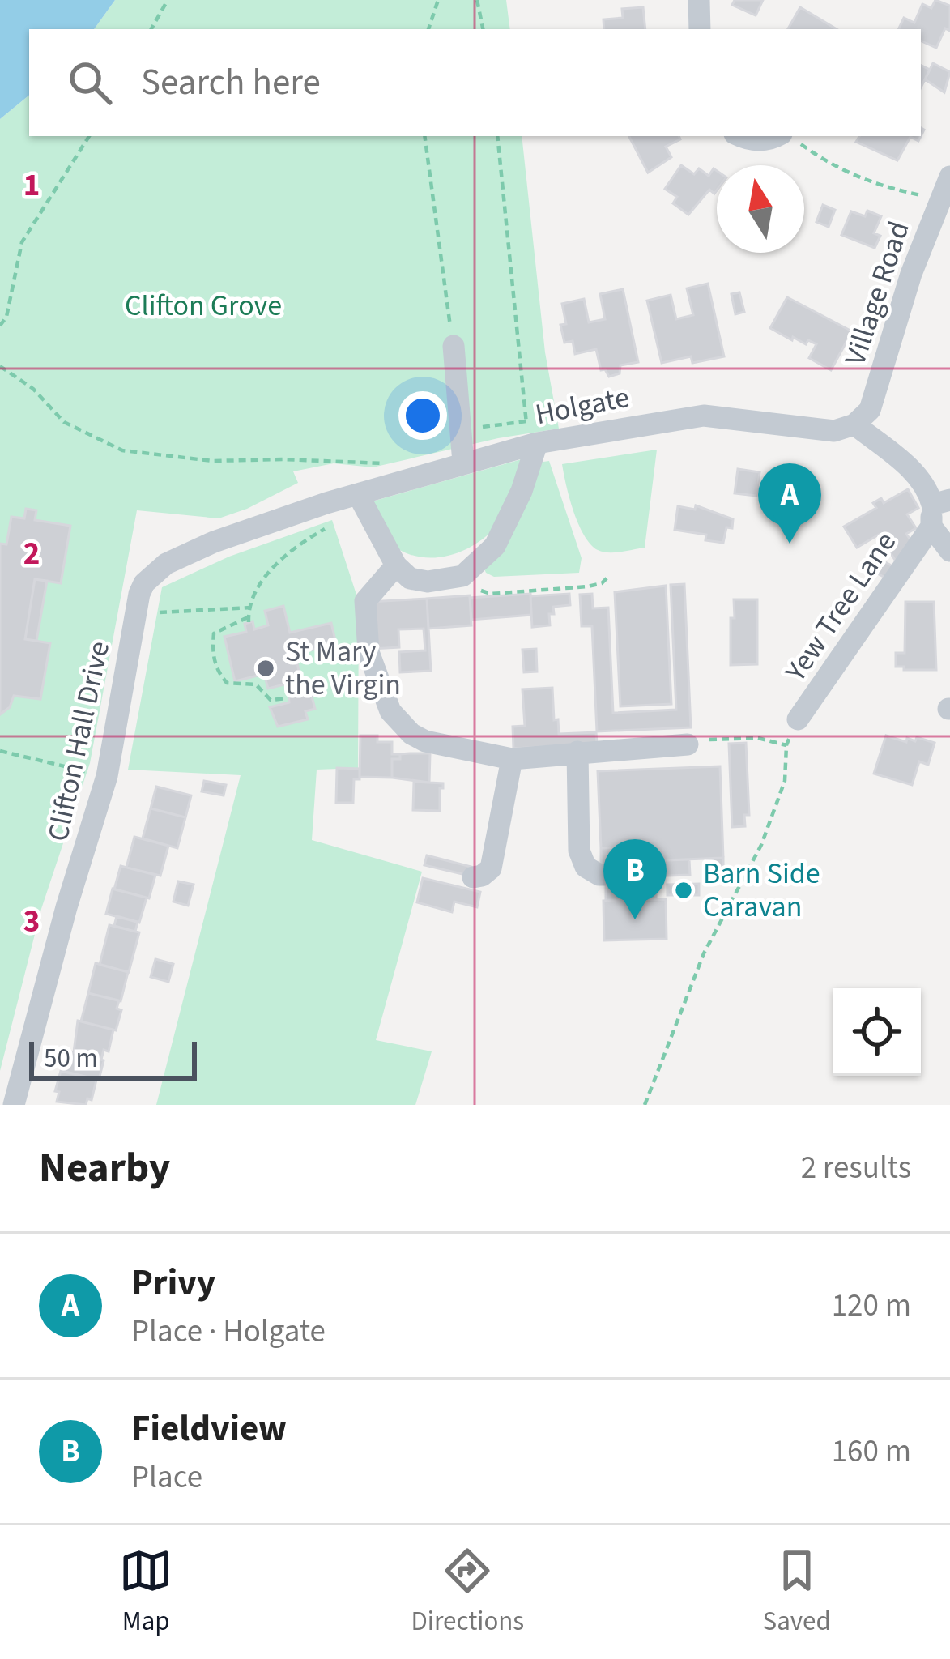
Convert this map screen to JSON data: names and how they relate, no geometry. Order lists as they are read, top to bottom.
{
  "streets": {
    "street": [
      "Village Road",
      "Holgate",
      "Yew Tree Lane",
      "Clifton Hall Drive"
    ]
  },
  "crossings": [
    ["Village Road", "Holgate"],
    ["Holgate", "Clifton Hall Drive"]
  ],
  "parks": ["Clifton Grove"],
  "places": ["St Mary the Virgin", "Barn Side Caravan"],
  "scale_bar": "50 m",
  "north": "top",
  "page": {
    "search": "Search here",
    "pins": ["A", "B"],
    "scale": "50 m",
    "heading": ["Nearby", "2 results"],
    "list": [
      {
        "mark": "A",
        "name": "Privy",
        "note": "Place · Holgate",
        "value": "120 m"
      },
      {
        "mark": "B",
        "name": "Fieldview",
        "note": "Place",
        "value": "160 m"
      }
    ],
    "nav": ["Map", "Directions", "Saved"]
  },
  "grid": {
    "rows": ["1", "2", "3"]
  }
}
